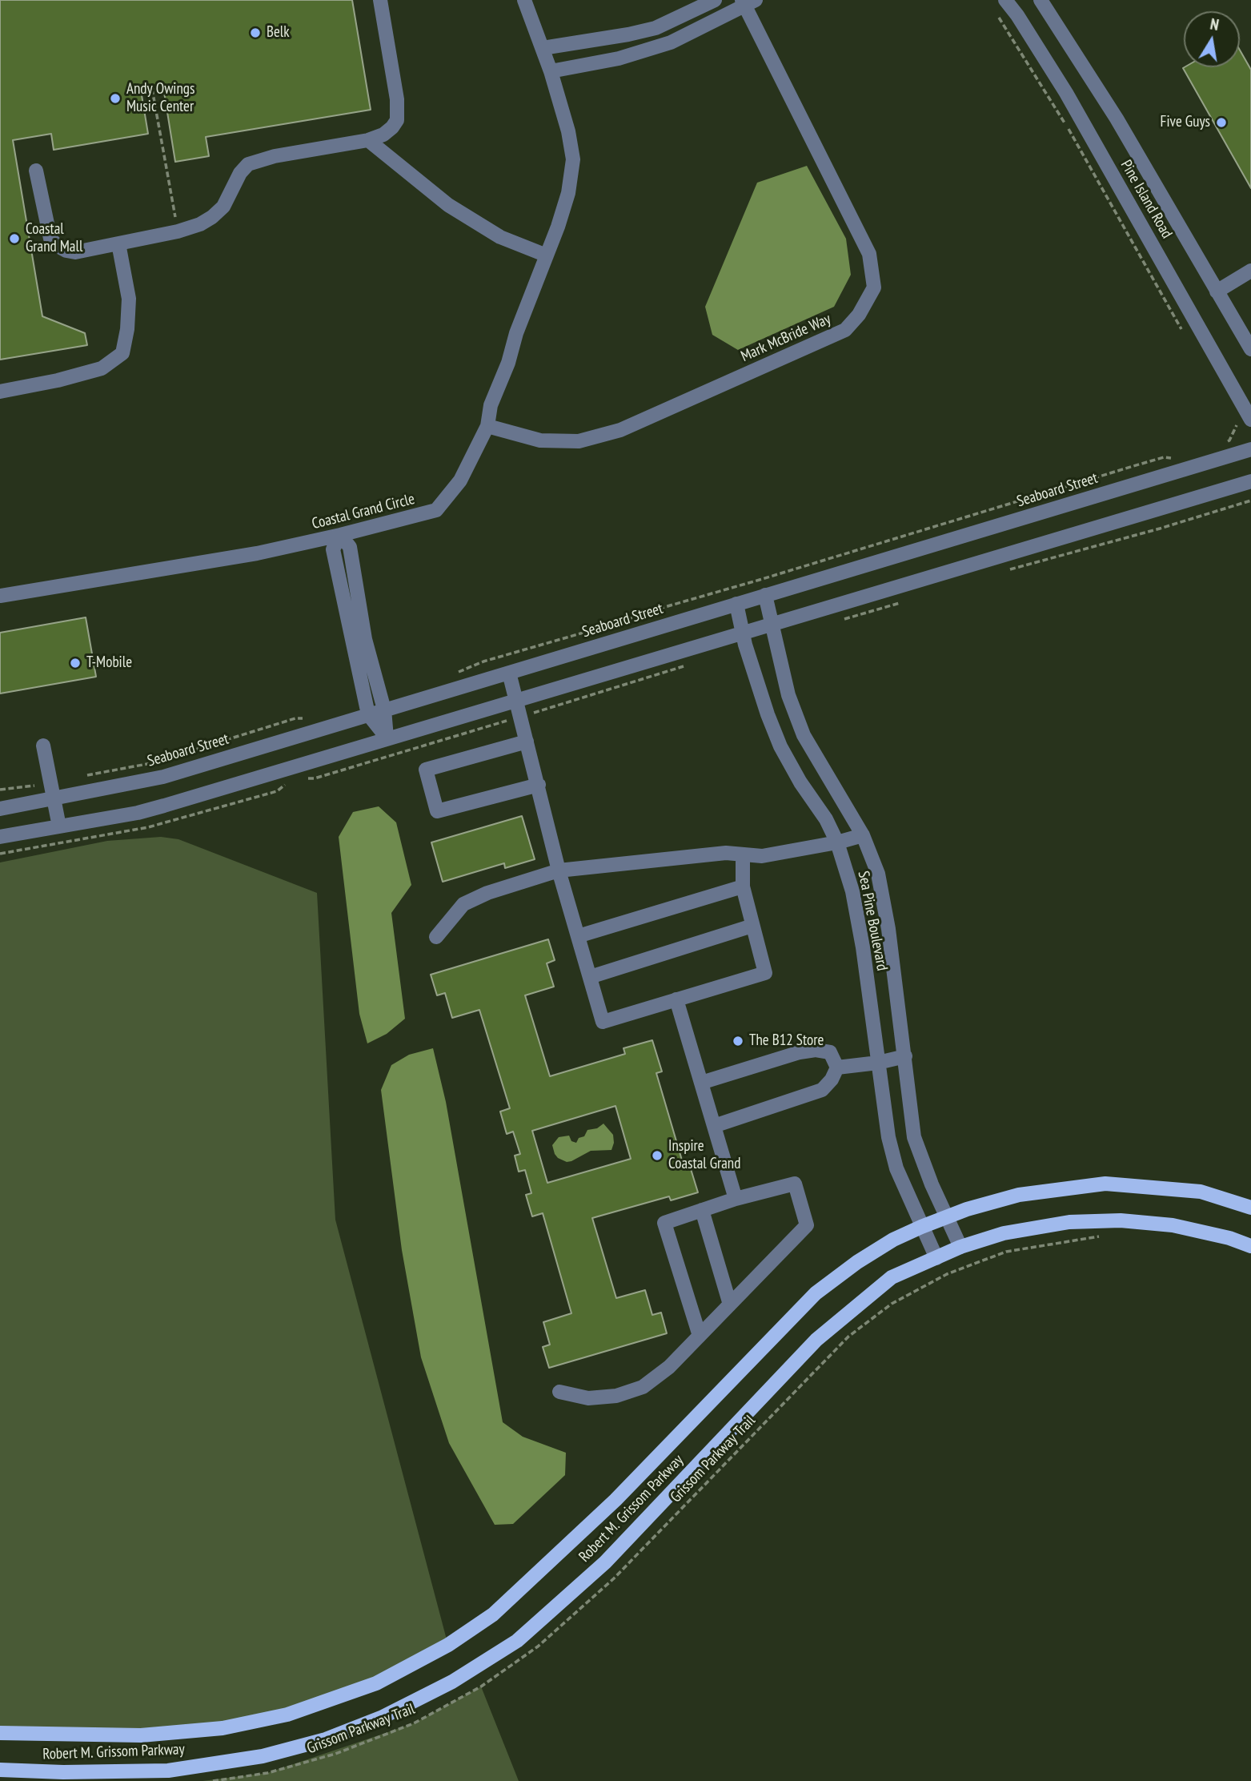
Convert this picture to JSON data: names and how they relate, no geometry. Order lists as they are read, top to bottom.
{
  "streets": {
    "main road": ["Robert M. Grissom Parkway"],
    "street": [
      "Pine Island Road",
      "Mark McBride Way",
      "Seaboard Street",
      "Coastal Grand Circle",
      "Sea Pine Boulevard"
    ],
    "path": ["Grissom Parkway Trail"]
  },
  "crossings": [
    ["Mark McBride Way", "Coastal Grand Circle"],
    ["Seaboard Street", "Sea Pine Boulevard"],
    ["Sea Pine Boulevard", "Robert M. Grissom Parkway"]
  ],
  "places": [
    "Belk",
    "Andy Owings Music Center",
    "Five Guys",
    "Coastal Grand Mall",
    "T-Mobile",
    "The B12 Store",
    "Inspire Coastal Grand"
  ],
  "north": "top"
}
